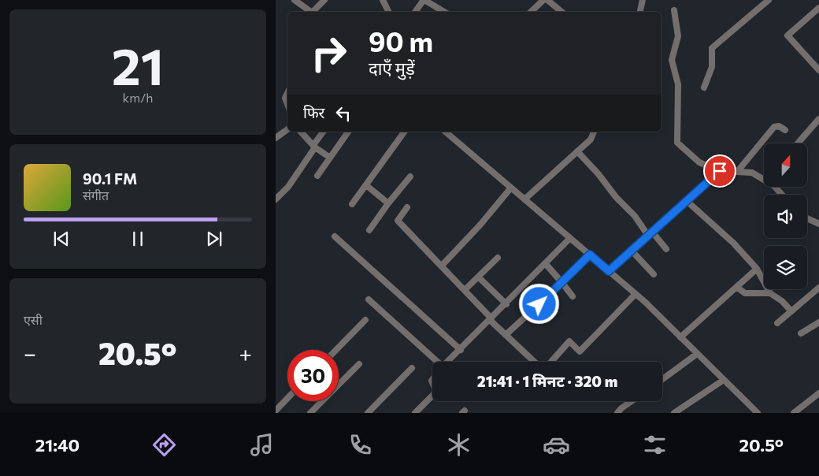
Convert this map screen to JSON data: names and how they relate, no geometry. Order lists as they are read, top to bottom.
{
  "north": "top",
  "page": {
    "tile": [
      ["21", "km/h"],
      "एसी"
    ],
    "turn": ["90 m", "दाएँ मुड़ें"],
    "then": "फिर",
    "song": ["90.1 FM", "संगीत"],
    "heat": ["−", "20.5°", "+"],
    "limit": "30",
    "trip": "21:41 · 1 मिनट · 320 m",
    "tabs": ["21:40", "20.5°"]
  }
}
